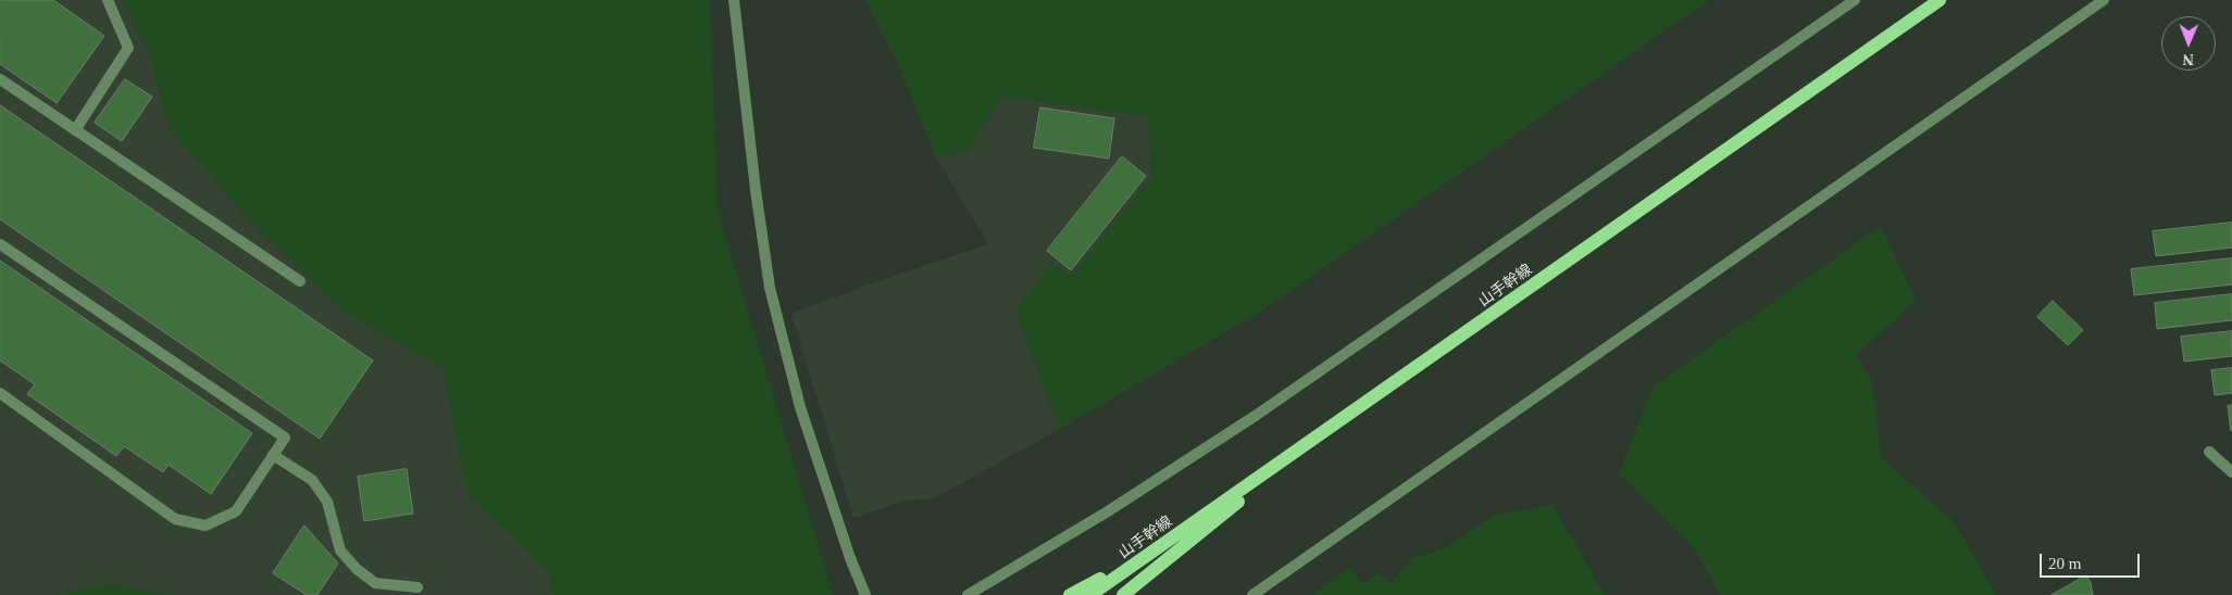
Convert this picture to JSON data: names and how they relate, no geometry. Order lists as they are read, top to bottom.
{
  "streets": {
    "main road": ["山手幹線"]
  },
  "scale_bar": "20 m",
  "north": "bottom"
}
